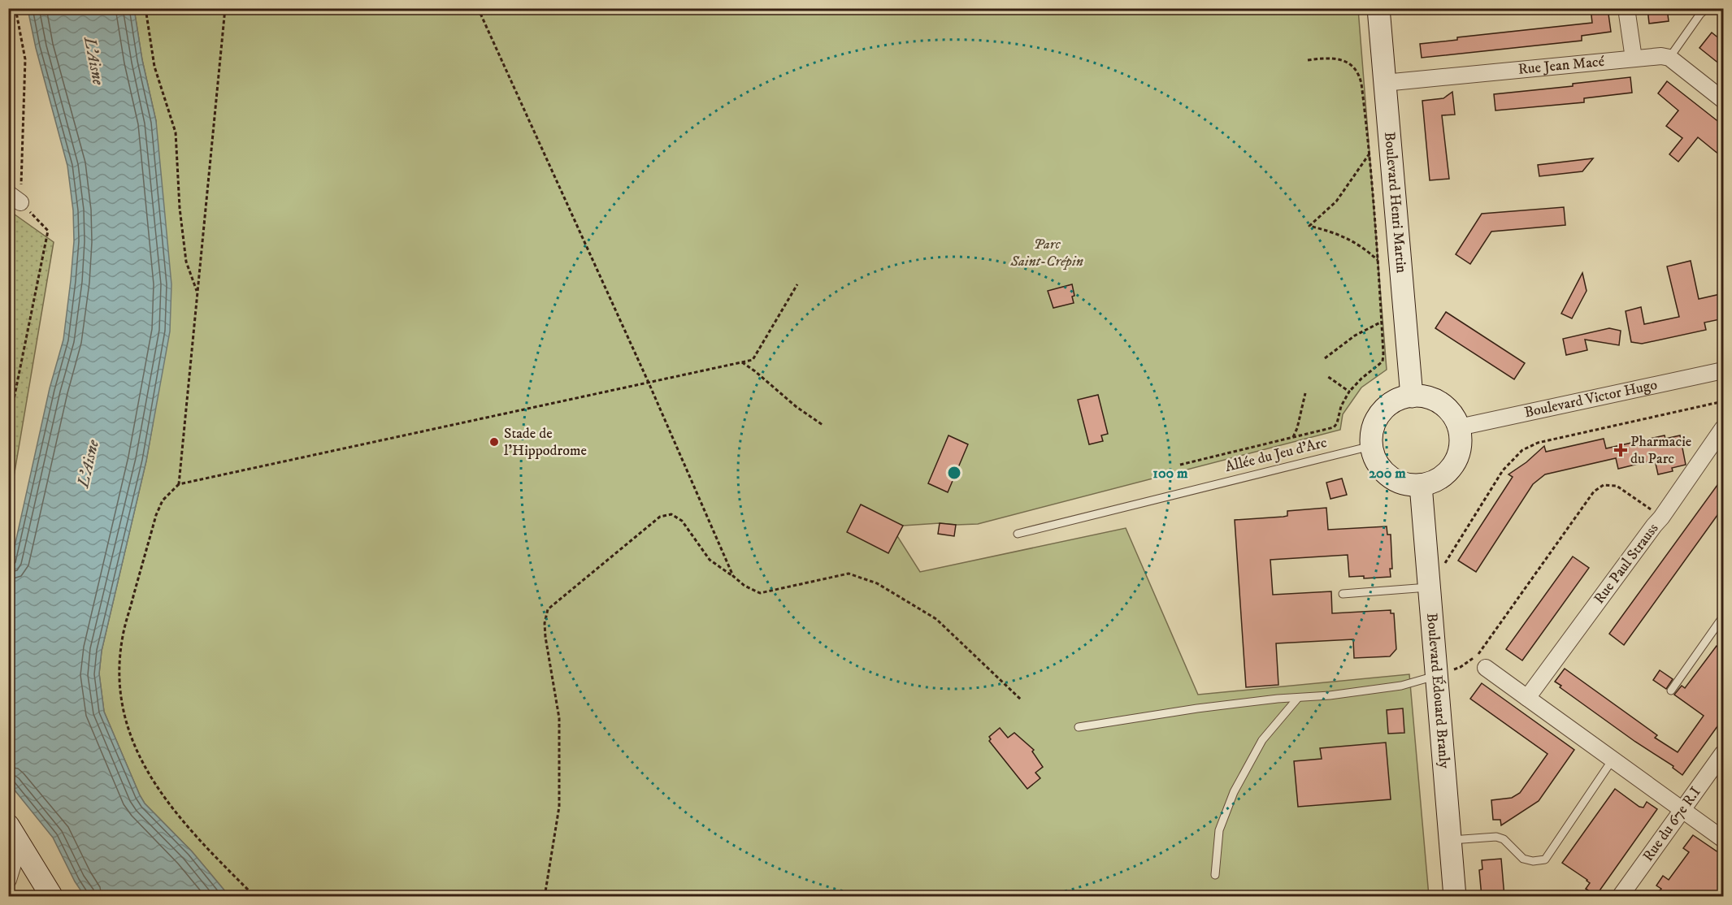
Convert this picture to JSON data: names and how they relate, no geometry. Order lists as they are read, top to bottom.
{
  "streets": {
    "street": [
      "Rue Jean Macé",
      "Boulevard Henri Martin",
      "Boulevard Victor Hugo",
      "Rue Paul Strauss",
      "Boulevard Édouard Branly",
      "Rue du 67e R.I"
    ],
    "lane": ["Allée du Jeu d'Arc"]
  },
  "crossings": [
    ["Rue Jean Macé", "Boulevard Henri Martin"],
    ["Boulevard Henri Martin", "Boulevard Victor Hugo"],
    ["Boulevard Henri Martin", "Allée du Jeu d'Arc"],
    ["Boulevard Henri Martin", "Boulevard Édouard Branly"],
    ["Boulevard Victor Hugo", "Allée du Jeu d'Arc"],
    ["Boulevard Victor Hugo", "Boulevard Édouard Branly"],
    ["Allée du Jeu d'Arc", "Boulevard Édouard Branly"]
  ],
  "water": ["L'Aisne"],
  "parks": ["Parc Saint-Crépin"],
  "places": {
    "other": ["Stade de l'Hippodrome"],
    "health": ["Pharmacie du Parc"]
  },
  "rings": ["100 m", "200 m"]
}
